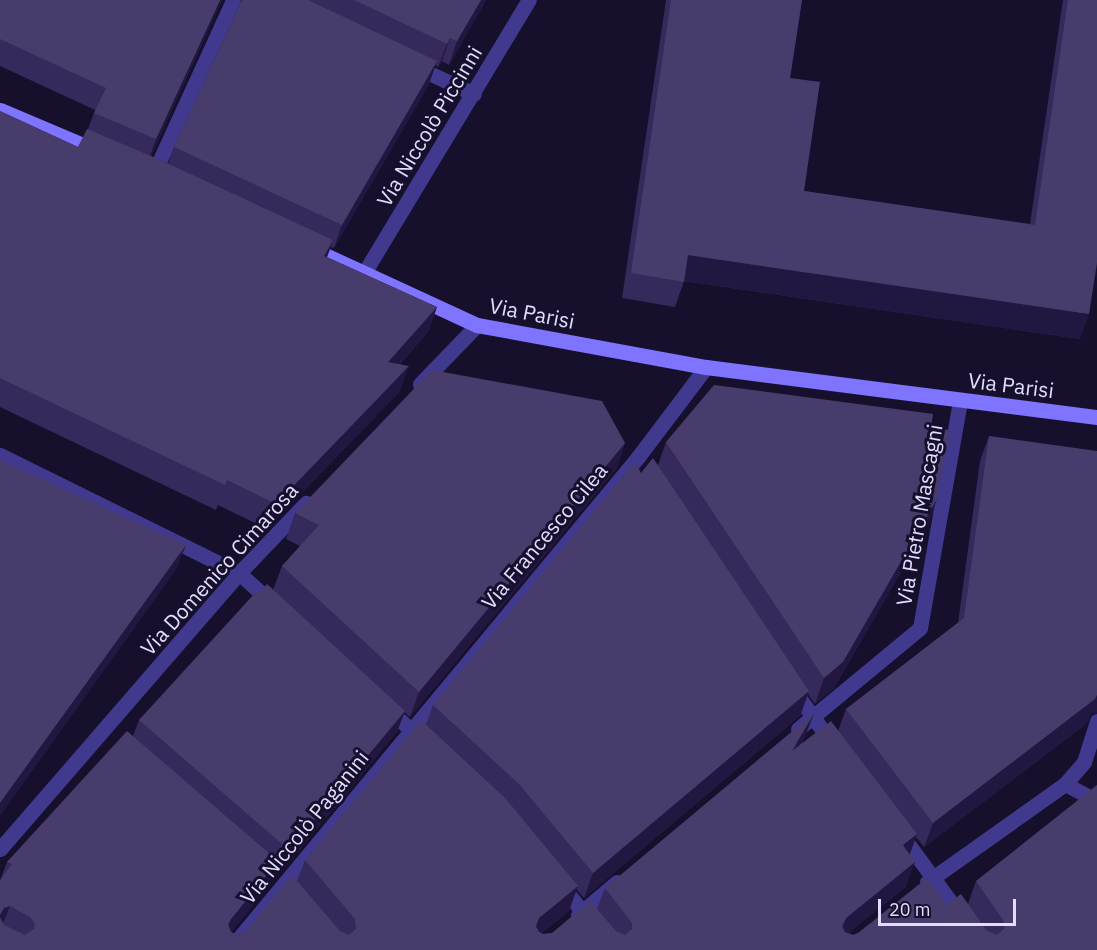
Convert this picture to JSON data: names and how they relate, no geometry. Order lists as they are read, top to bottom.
{
  "streets": {
    "street": [
      "Via Niccolò Piccinni",
      "Via Parisi",
      "Via Pietro Mascagni",
      "Via Francesco Cilea",
      "Via Domenico Cimarosa",
      "Via Niccolò Paganini"
    ]
  },
  "crossings": [
    ["Via Niccolò Piccinni", "Via Parisi"],
    ["Via Parisi", "Via Pietro Mascagni"],
    ["Via Parisi", "Via Francesco Cilea"],
    ["Via Francesco Cilea", "Via Niccolò Paganini"]
  ],
  "scale_bar": "20 m"
}
